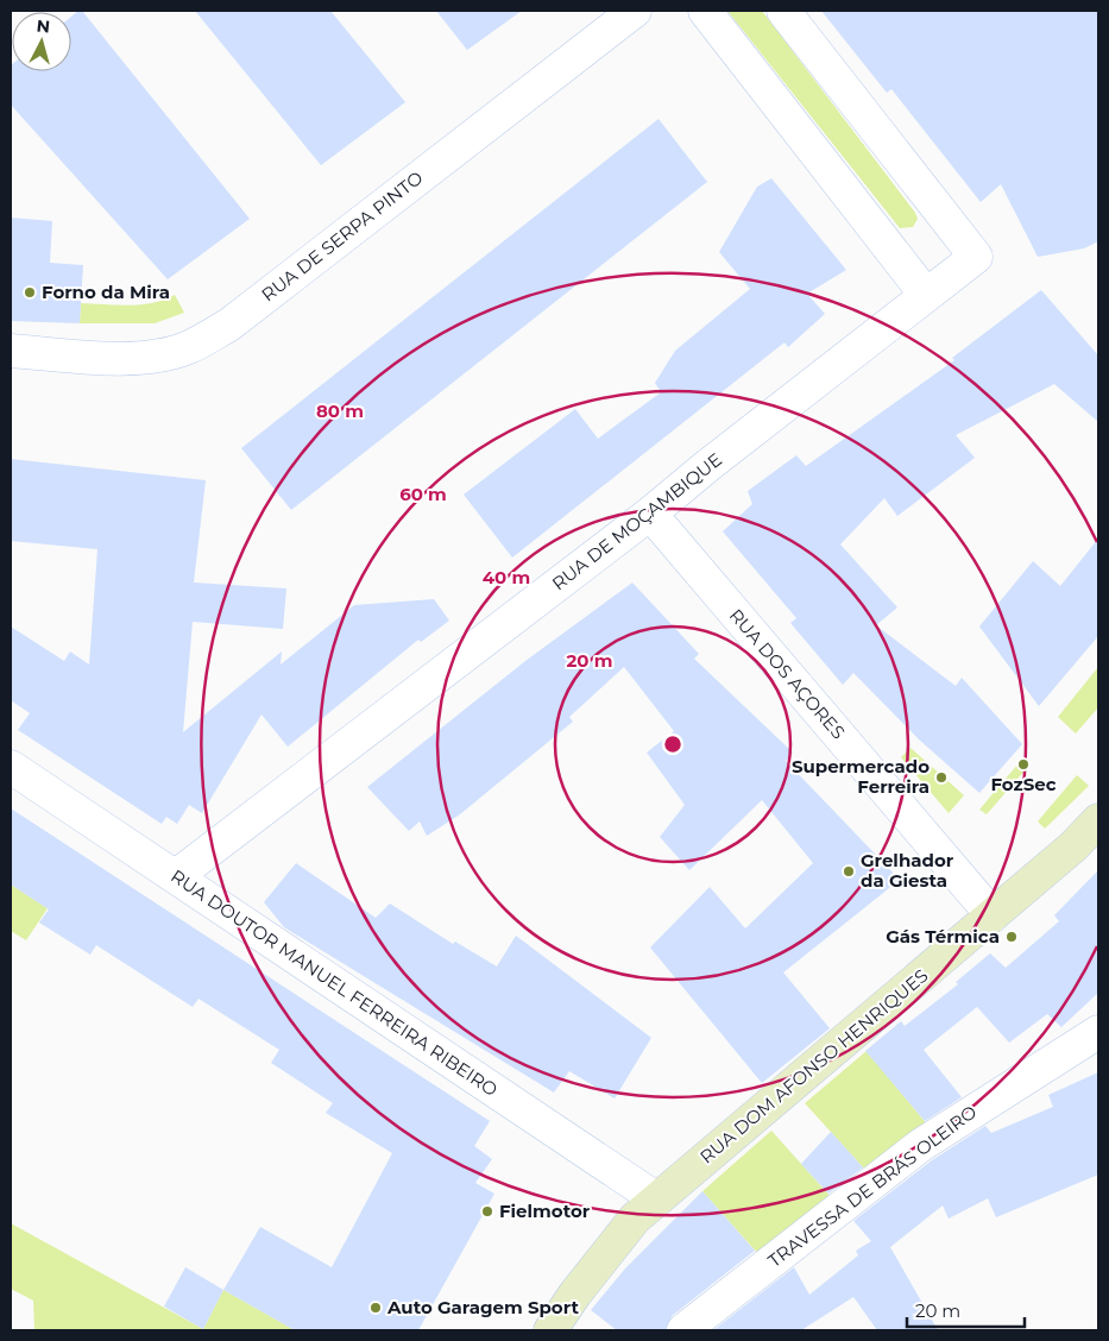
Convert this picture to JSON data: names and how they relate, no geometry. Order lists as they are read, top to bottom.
{
  "streets": {
    "main road": ["RUA DOM AFONSO HENRIQUES"],
    "street": [
      "RUA DE SERPA PINTO",
      "RUA DE MOÇAMBIQUE",
      "RUA DOS AÇORES",
      "RUA DOUTOR MANUEL FERREIRA RIBEIRO",
      "TRAVESSA DE BRÁS OLEIRO"
    ]
  },
  "crossings": [
    ["RUA DE MOÇAMBIQUE", "RUA DOS AÇORES"],
    ["RUA DE MOÇAMBIQUE", "RUA DOUTOR MANUEL FERREIRA RIBEIRO"],
    ["RUA DOS AÇORES", "RUA DOM AFONSO HENRIQUES"],
    ["RUA DOUTOR MANUEL FERREIRA RIBEIRO", "RUA DOM AFONSO HENRIQUES"]
  ],
  "places": [
    "Forno da Mira",
    "FozSec",
    "Supermercado Ferreira",
    "Grelhador da Giesta",
    "Gás Térmica",
    "Fielmotor",
    "Auto Garagem Sport"
  ],
  "scale_bar": "20 m",
  "north": "top",
  "rings": [
    "80 m",
    "60 m",
    "40 m",
    "20 m"
  ]
}
